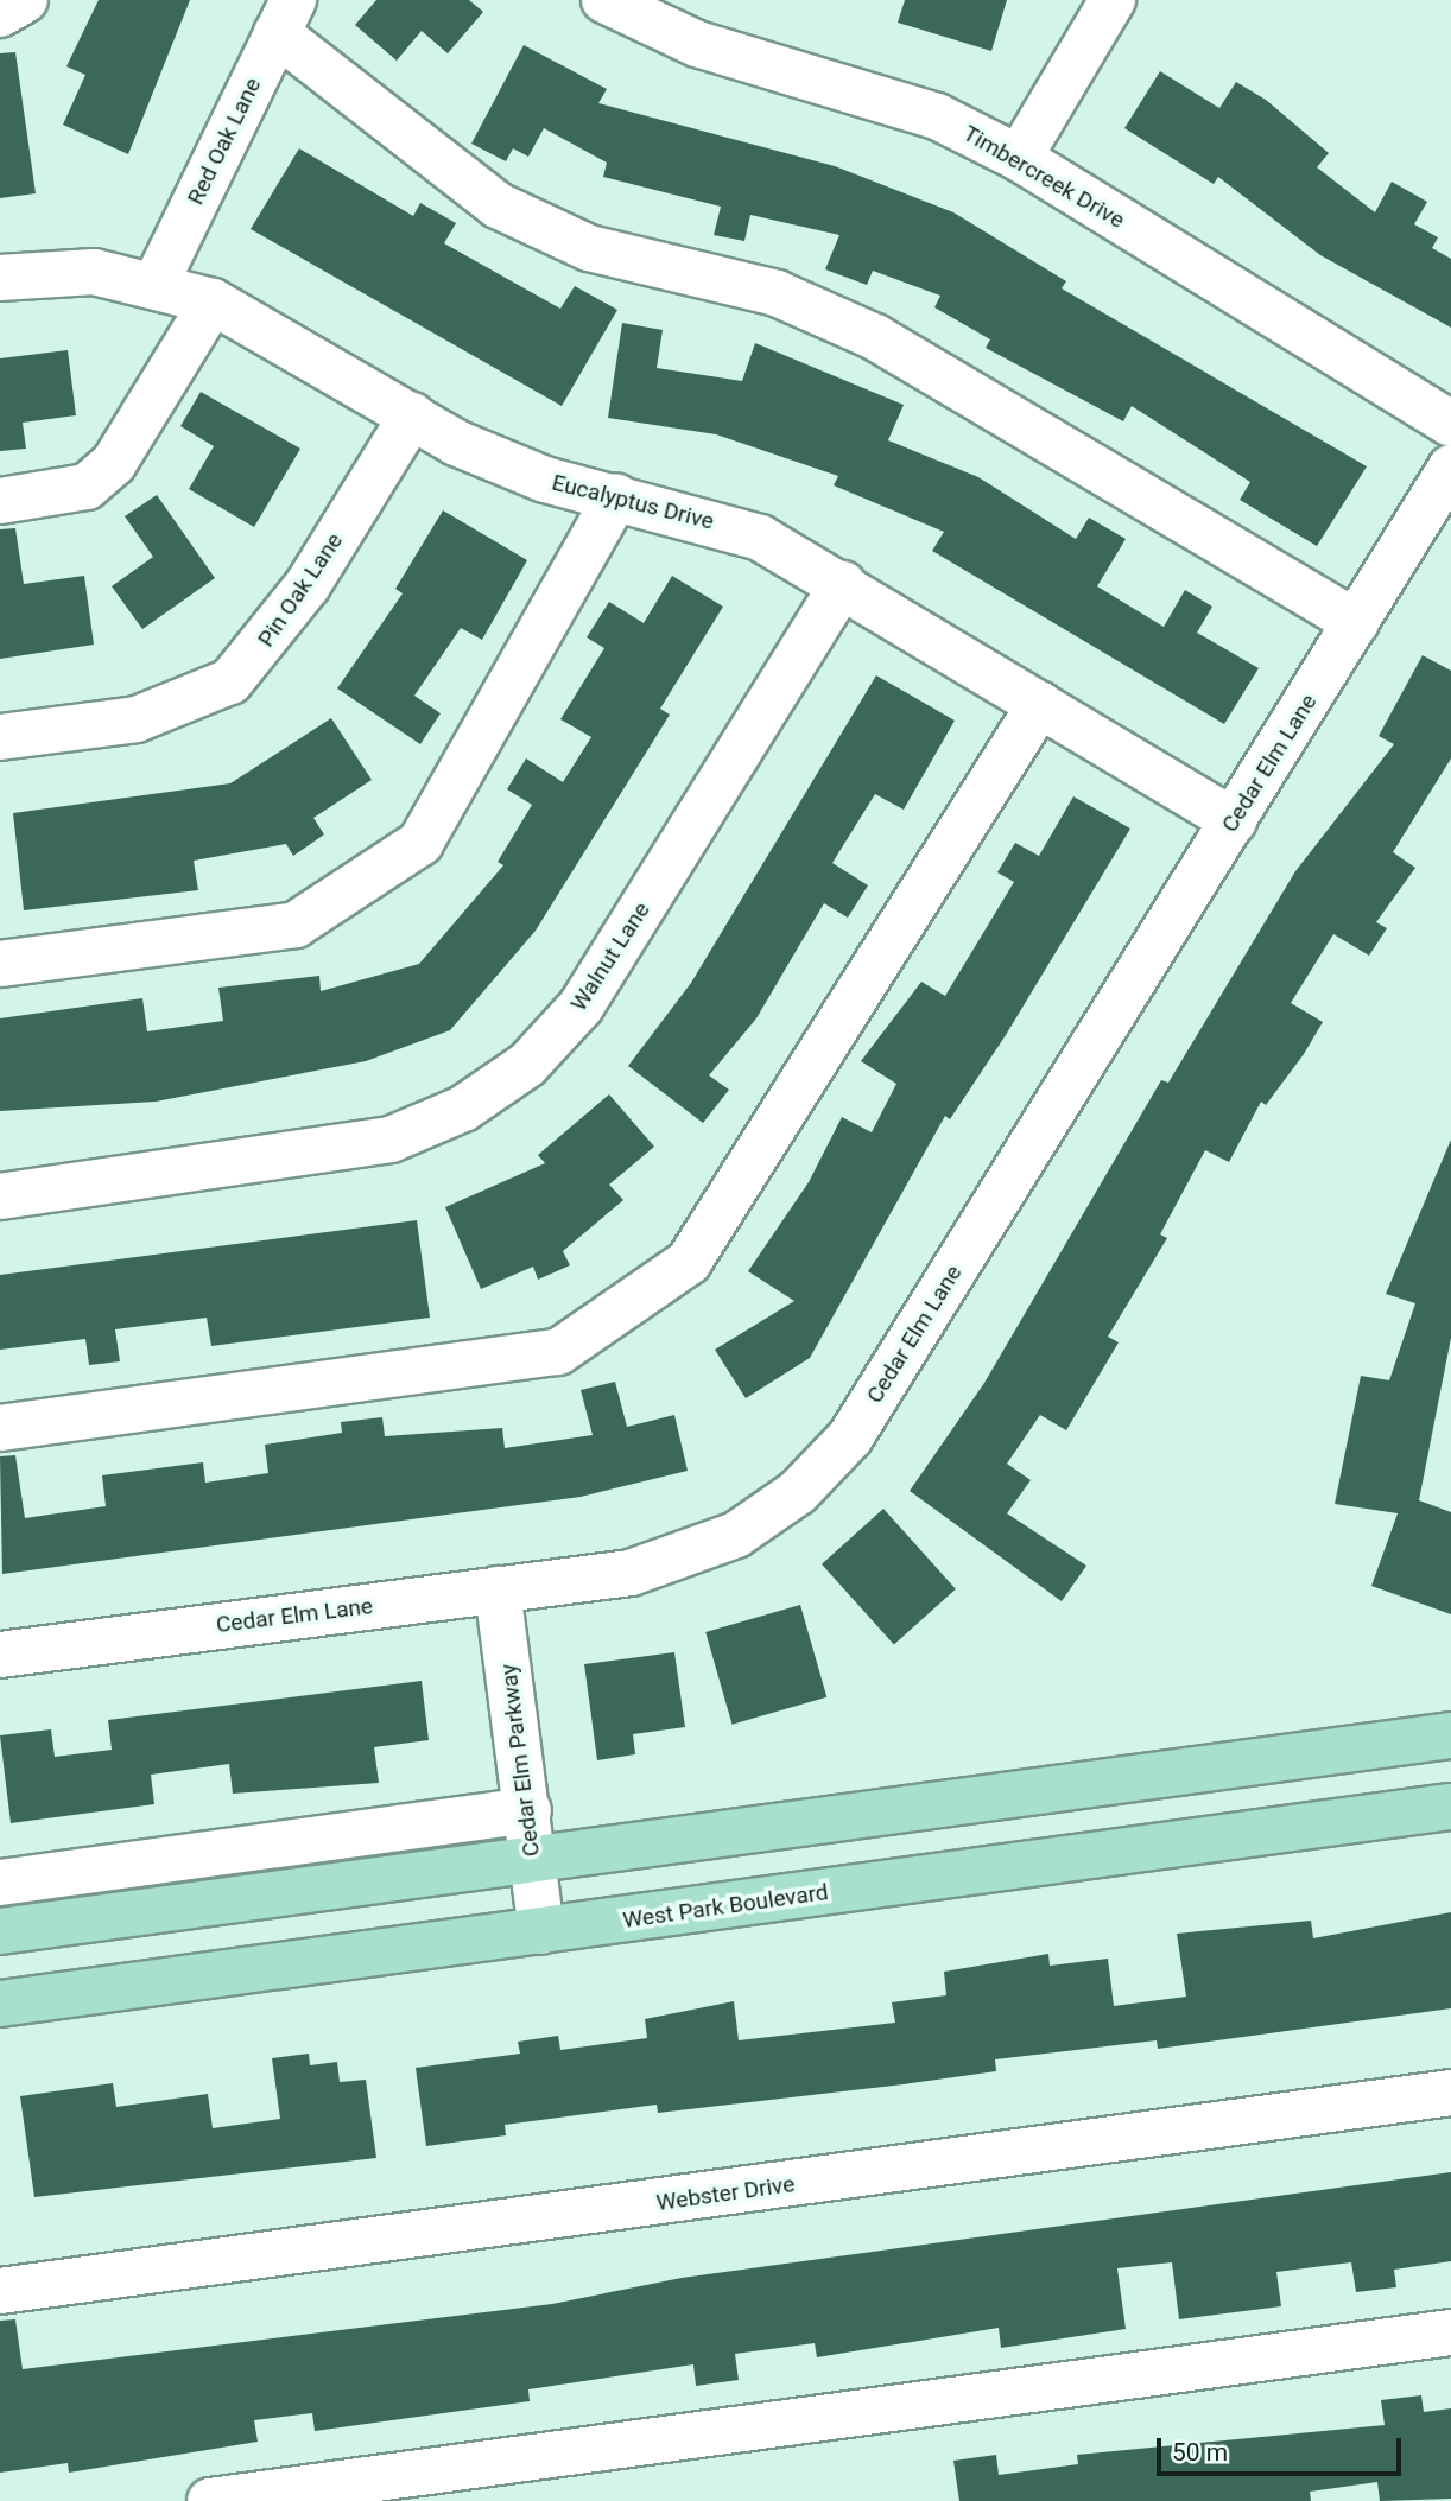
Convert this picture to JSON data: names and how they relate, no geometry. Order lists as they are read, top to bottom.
{
  "streets": {
    "main road": ["West Park Boulevard"],
    "street": [
      "Red Oak Lane",
      "Timbercreek Drive",
      "Eucalyptus Drive",
      "Pin Oak Lane",
      "Cedar Elm Lane",
      "Walnut Lane",
      "Cedar Elm Parkway",
      "Webster Drive"
    ]
  },
  "crossings": [
    ["Red Oak Lane", "Eucalyptus Drive"],
    ["Eucalyptus Drive", "Pin Oak Lane"],
    ["Eucalyptus Drive", "Cedar Elm Lane"],
    ["Eucalyptus Drive", "Walnut Lane"],
    ["Cedar Elm Lane", "Cedar Elm Parkway"],
    ["Cedar Elm Parkway", "West Park Boulevard"]
  ],
  "scale_bar": "50 m"
}
